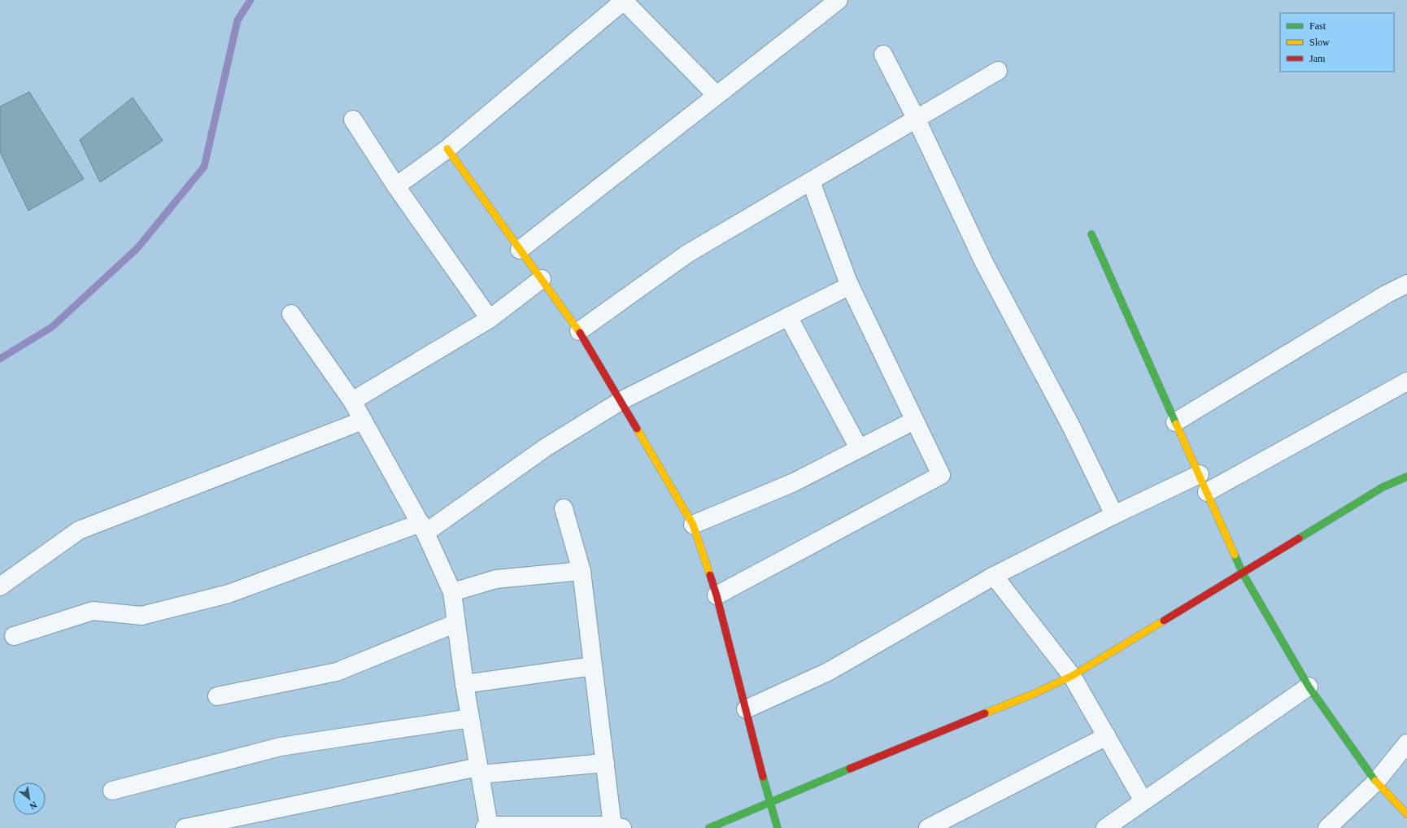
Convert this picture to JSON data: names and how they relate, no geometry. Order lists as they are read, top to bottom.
{
  "legend": ["Fast", "Slow", "Jam"],
  "north": "bottom right"
}
